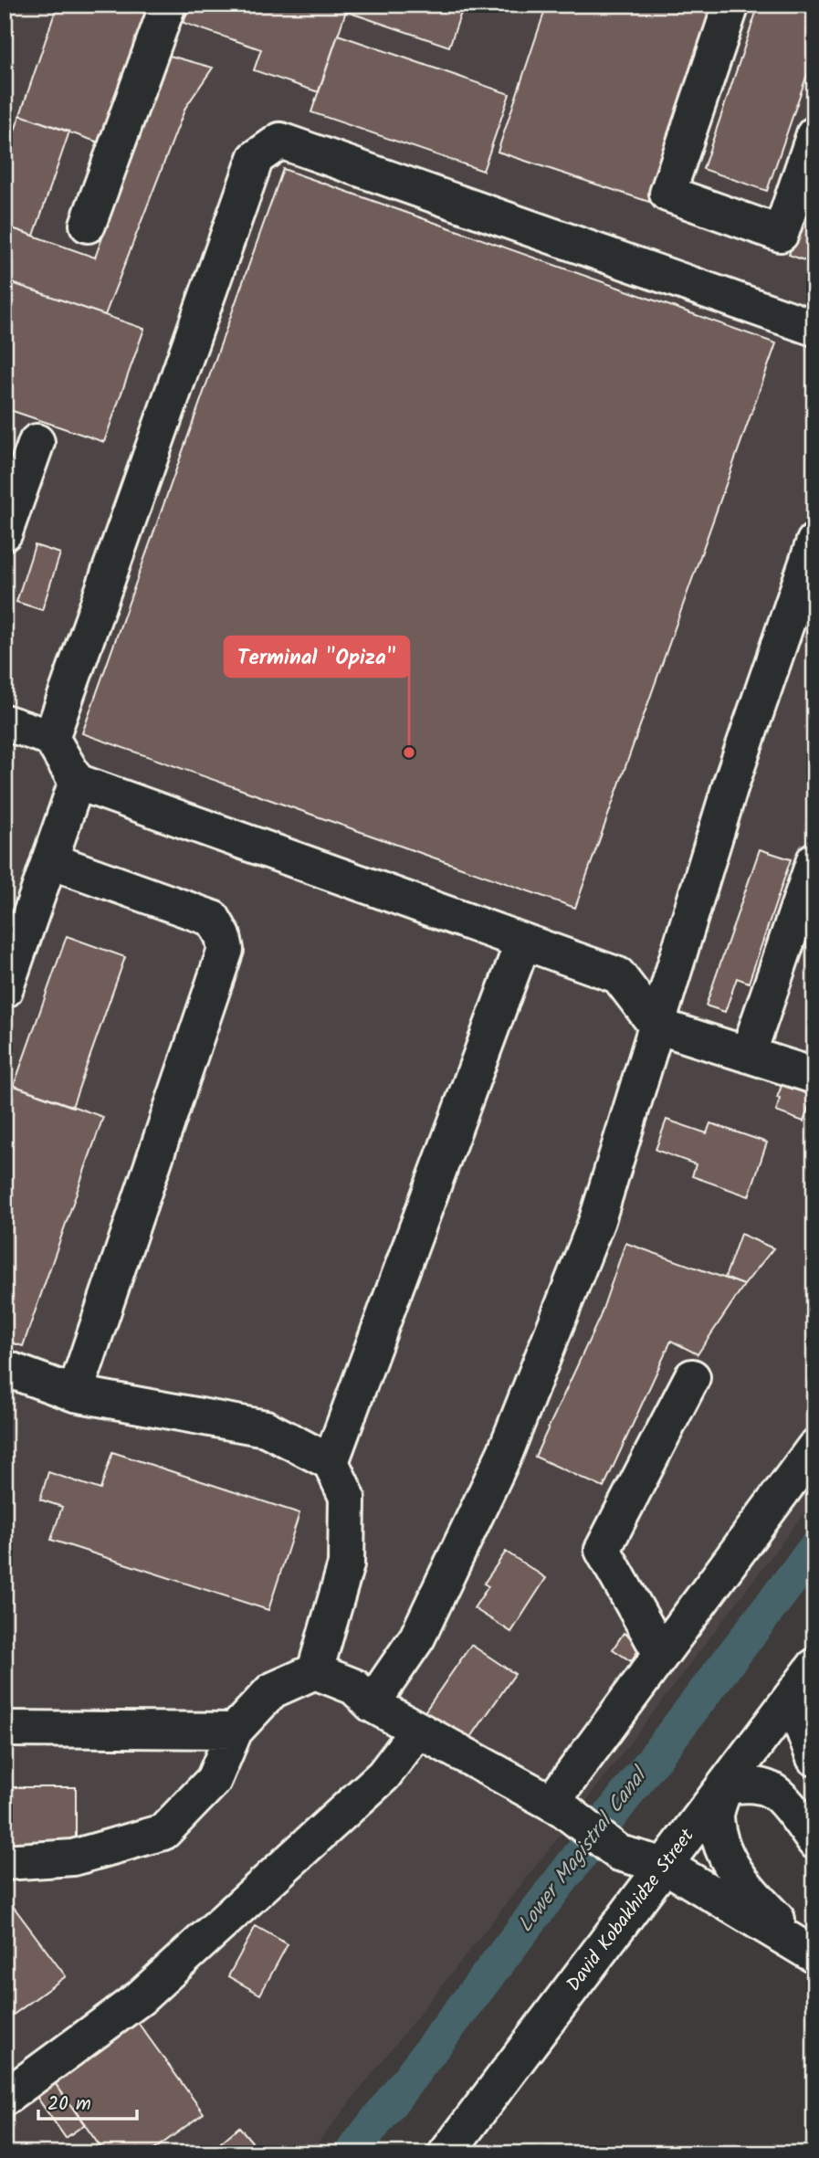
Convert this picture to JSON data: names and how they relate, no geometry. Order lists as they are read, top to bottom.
{
  "streets": {
    "street": ["David Kobakhidze Street"]
  },
  "water": ["Lower Magistral Canal"],
  "places": ["Terminal \"Opiza\""],
  "scale_bar": "20 m"
}
